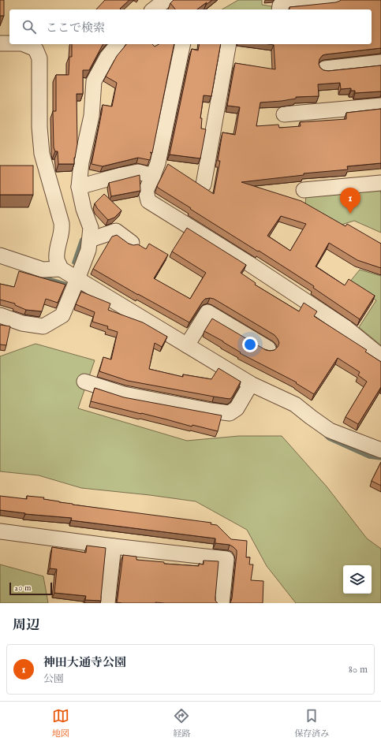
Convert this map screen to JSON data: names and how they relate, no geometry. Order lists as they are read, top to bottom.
{
  "scale_bar": "20 m",
  "page": {
    "search": "ここで検索",
    "pins": "1",
    "scale": "20 m",
    "heading": "周辺",
    "list": [
      {
        "mark": "1",
        "name": "神田大通寺公園",
        "note": "公園",
        "value": "80 m"
      }
    ],
    "nav": ["地図", "経路", "保存済み"]
  }
}
